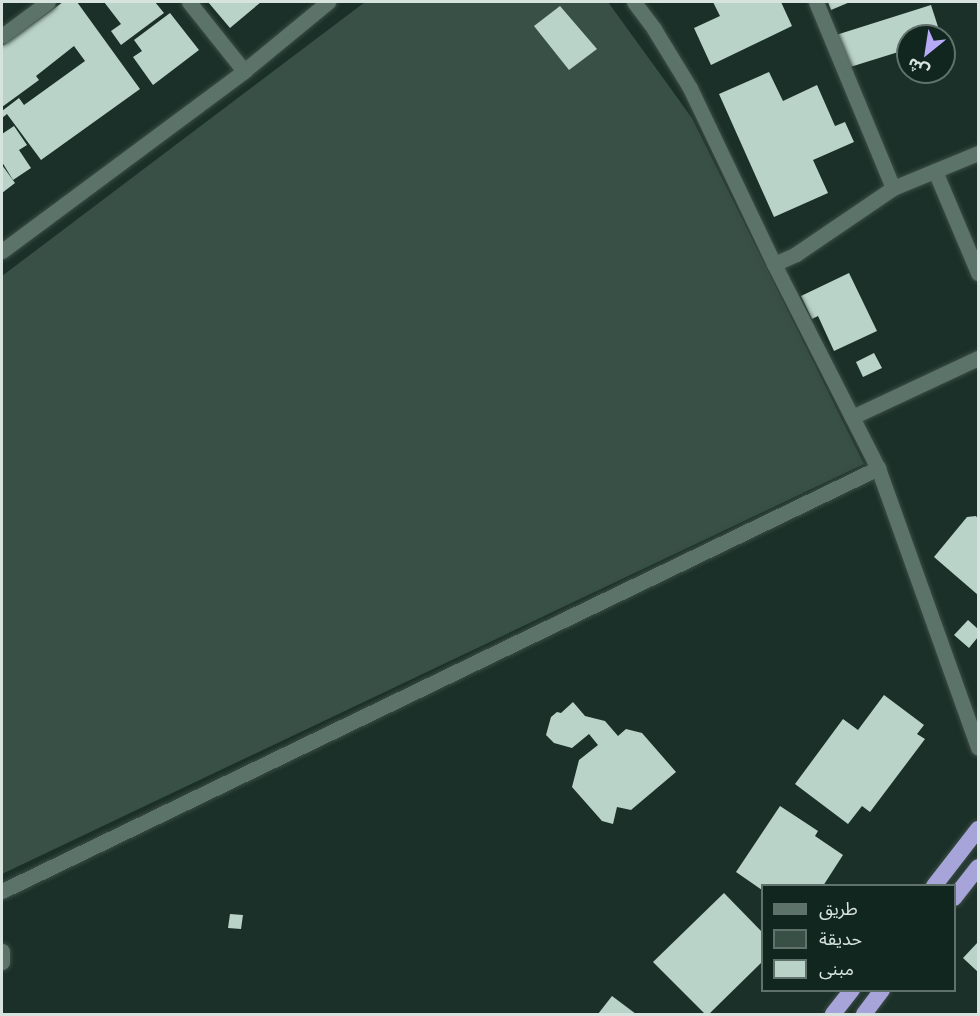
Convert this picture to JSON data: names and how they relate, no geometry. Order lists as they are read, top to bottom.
{
  "legend": ["طريق", "حديقة", "مبنى"],
  "north": "bottom left"
}
